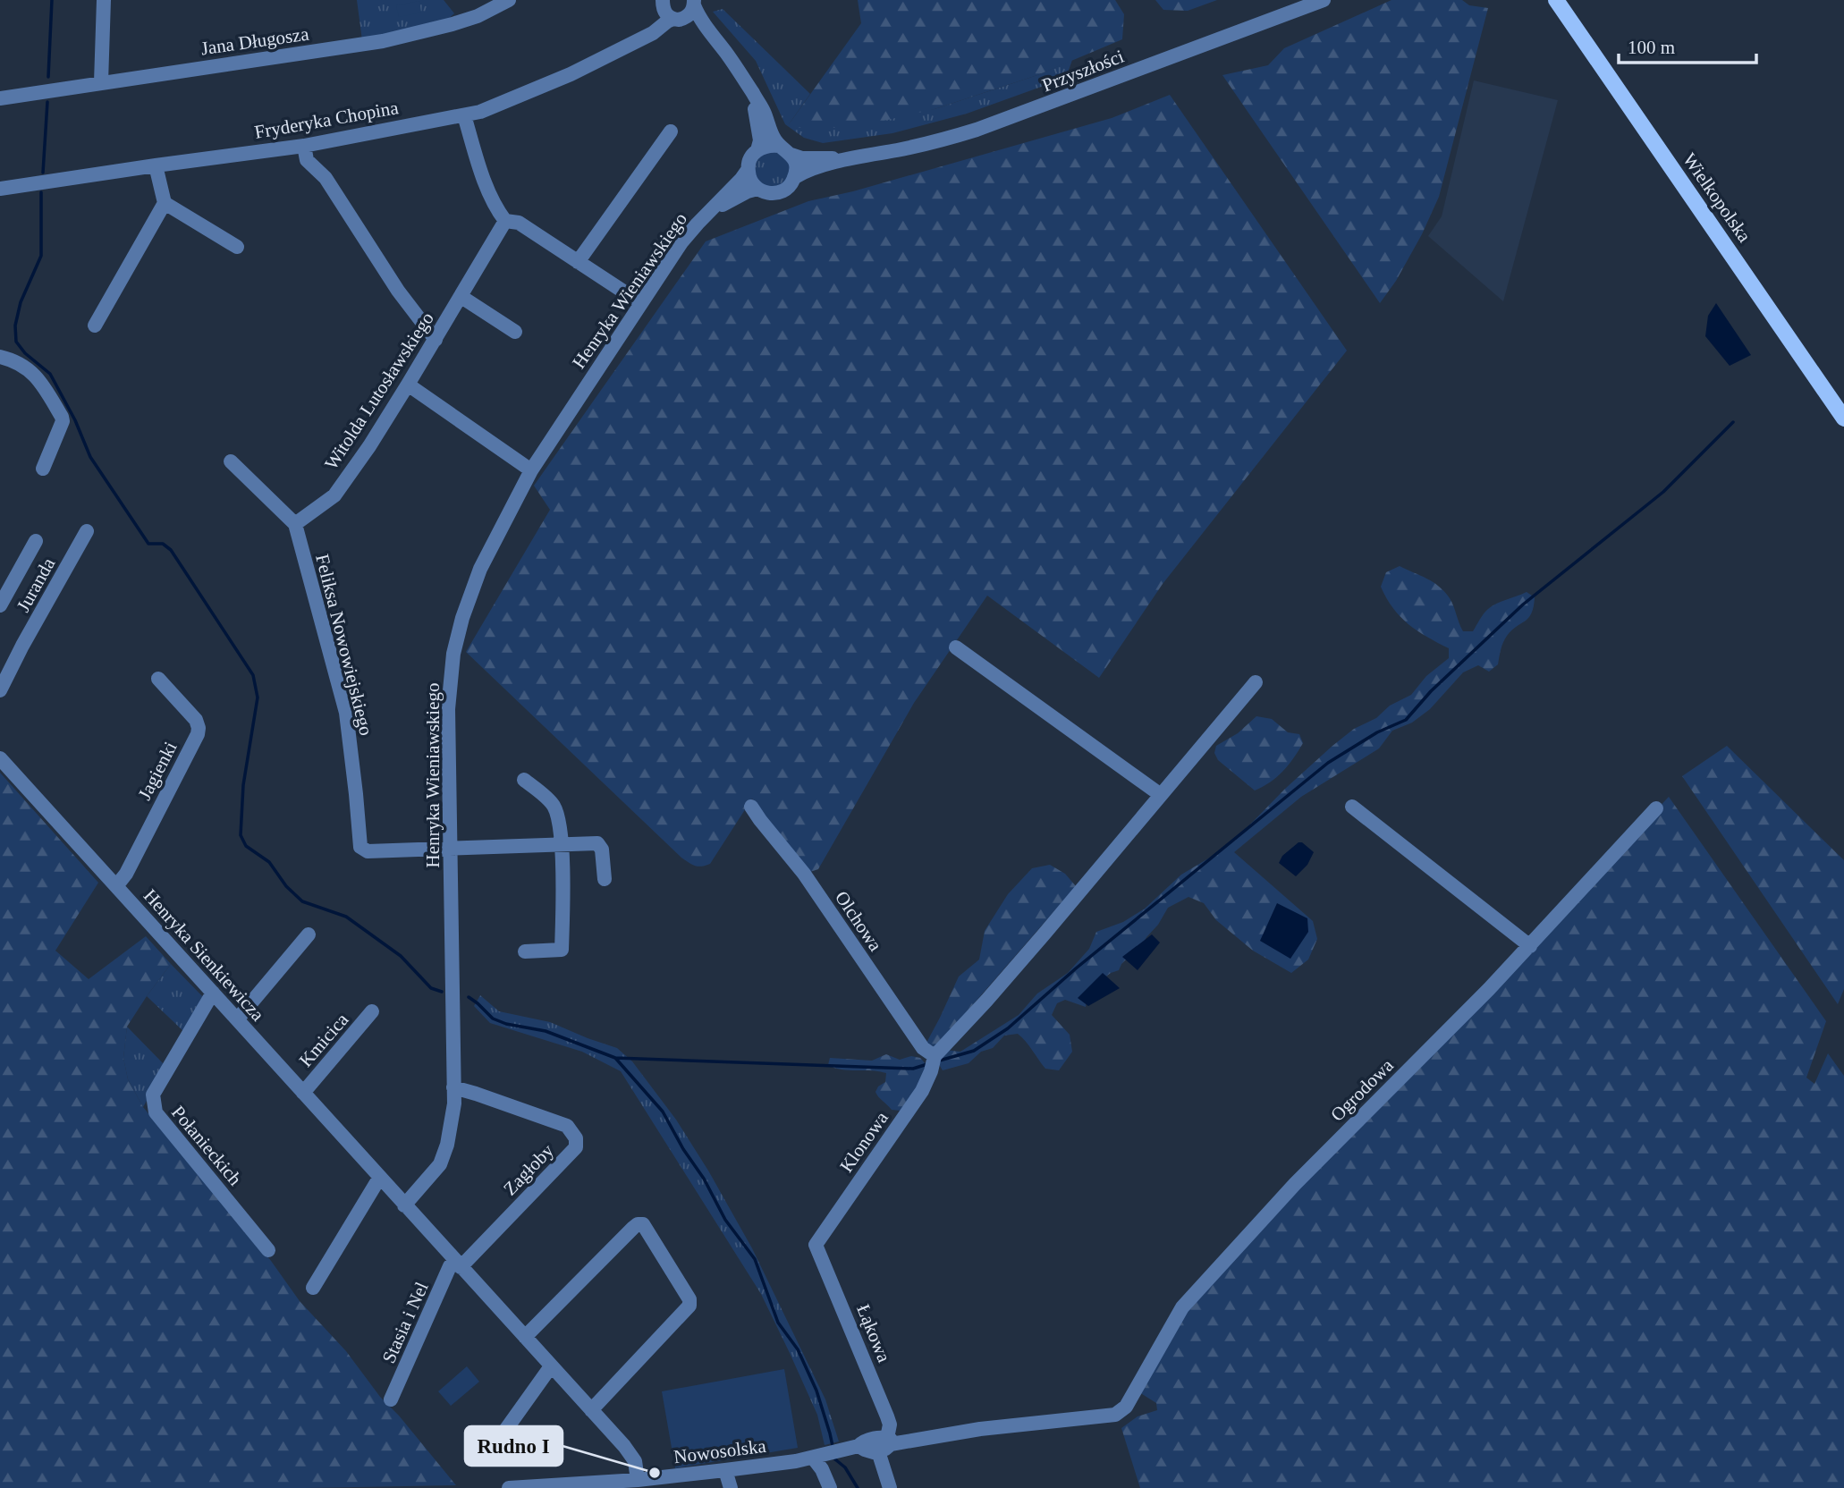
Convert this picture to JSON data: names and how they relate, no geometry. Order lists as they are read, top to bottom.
{
  "streets": {
    "main road": ["Wielkopolska"],
    "street": [
      "Jana Długosza",
      "Przyszłości",
      "Fryderyka Chopina",
      "Henryka Wieniawskiego",
      "Witolda Lutosławskiego",
      "Juranda",
      "Feliksa Nowowiejskiego",
      "Jagienki",
      "Olchowa",
      "Henryka Sienkiewicza",
      "Kmicica",
      "Ogrodowa",
      "Klonowa",
      "Połanieckich",
      "Zagłoby",
      "Stasia i Nel",
      "Łąkowa",
      "Nowosolska"
    ]
  },
  "crossings": [
    ["Przyszłości", "Henryka Wieniawskiego"],
    ["Henryka Wieniawskiego", "Feliksa Nowowiejskiego"],
    ["Henryka Wieniawskiego", "Henryka Sienkiewicza"],
    ["Henryka Wieniawskiego", "Zagłoby"],
    ["Witolda Lutosławskiego", "Feliksa Nowowiejskiego"],
    ["Jagienki", "Henryka Sienkiewicza"],
    ["Olchowa", "Klonowa"],
    ["Henryka Sienkiewicza", "Kmicica"],
    ["Henryka Sienkiewicza", "Połanieckich"],
    ["Henryka Sienkiewicza", "Zagłoby"],
    ["Henryka Sienkiewicza", "Stasia i Nel"],
    ["Henryka Sienkiewicza", "Nowosolska"],
    ["Ogrodowa", "Nowosolska"],
    ["Klonowa", "Łąkowa"],
    ["Zagłoby", "Stasia i Nel"],
    ["Łąkowa", "Nowosolska"]
  ],
  "places": ["Rudno I"],
  "scale_bar": "100 m"
}
